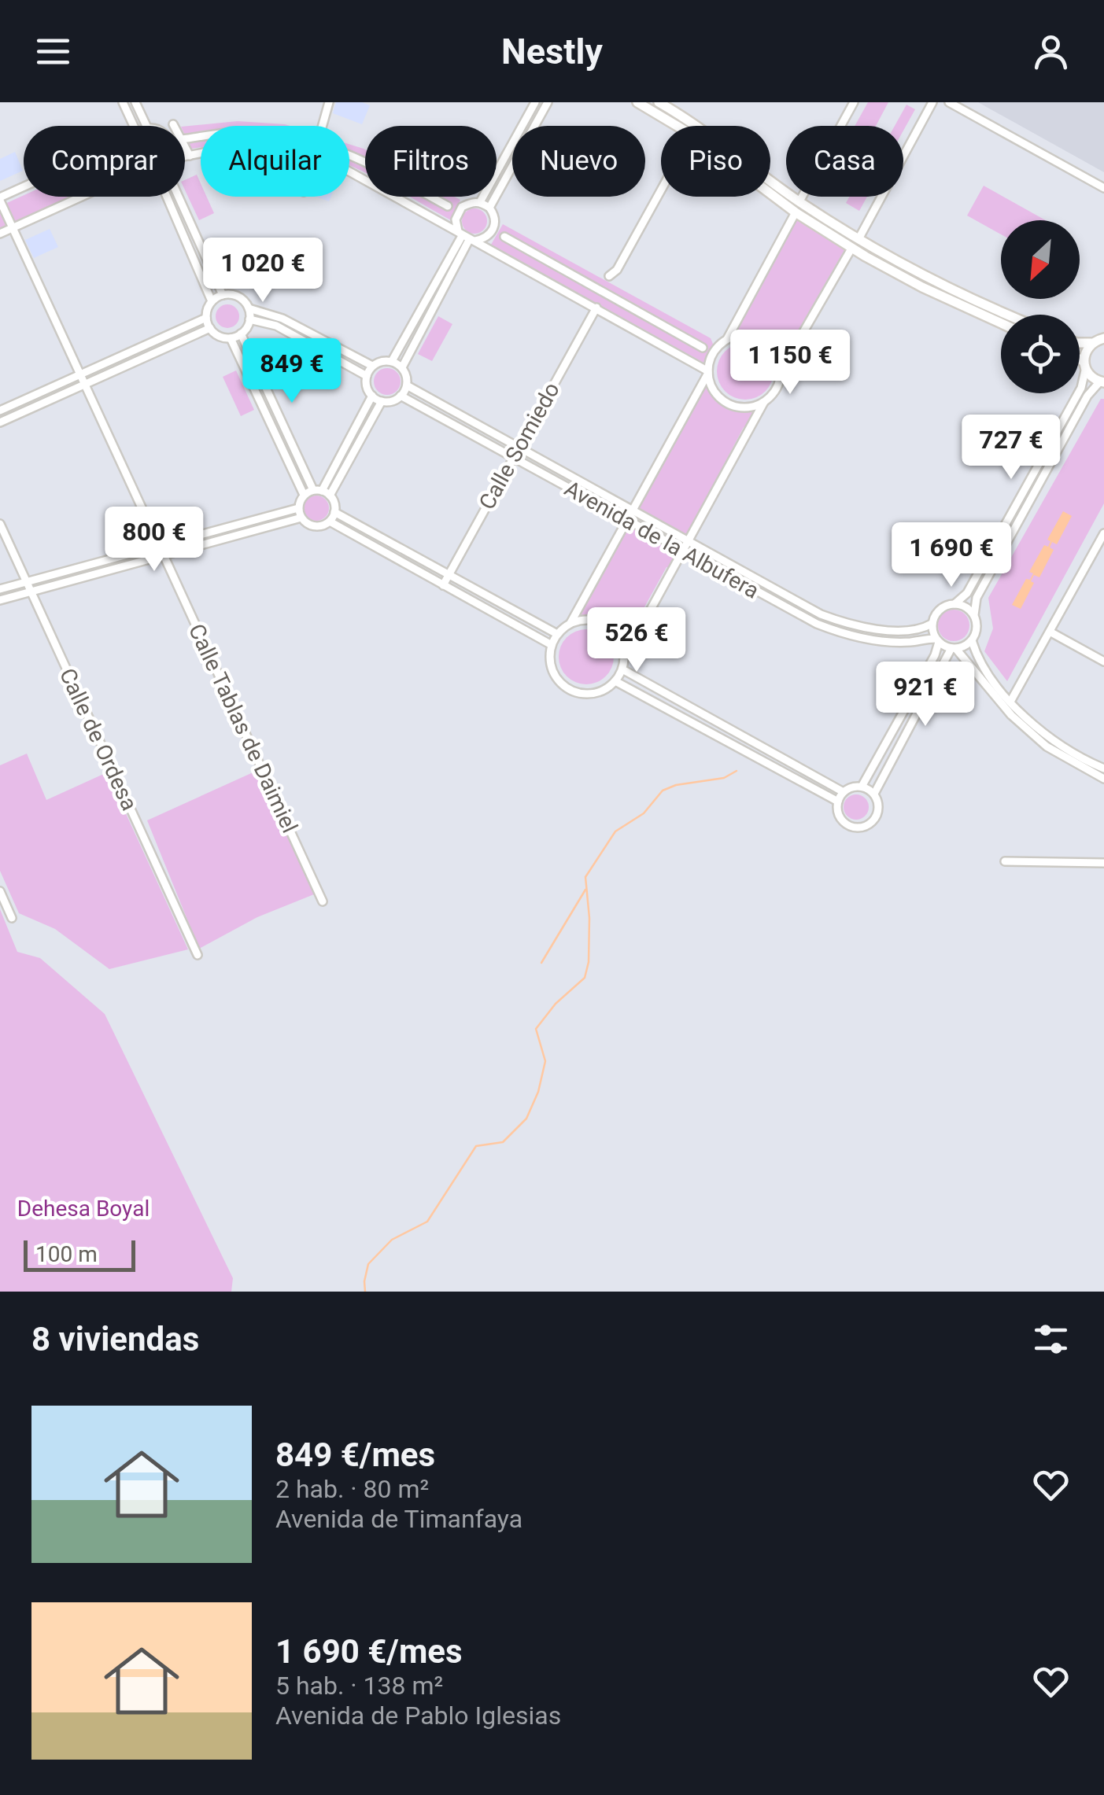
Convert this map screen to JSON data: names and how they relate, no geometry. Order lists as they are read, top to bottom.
{
  "streets": {
    "street": [
      "Calle Somiedo",
      "Avenida de la Albufera",
      "Calle Tablas de Daimiel",
      "Calle de Ordesa"
    ]
  },
  "crossings": [
    ["Calle Somiedo", "Avenida de la Albufera"]
  ],
  "parks": ["Dehesa Boyal"],
  "scale_bar": "100 m",
  "north": "bottom left",
  "page": {
    "header": "Nestly",
    "chip": [
      "Comprar",
      "Alquilar",
      "Filtros",
      "Nuevo",
      "Piso",
      "Casa"
    ],
    "price": [
      "1 020 €",
      "1 150 €",
      "849 €",
      "727 €",
      "800 €",
      "1 690 €",
      "526 €",
      "921 €"
    ],
    "scale": "100 m",
    "heading": "8 viviendas",
    "list": [
      {
        "name": "849 €/mes",
        "note": "2 hab. · 80 m² · Avenida de Timanfaya"
      },
      {
        "name": "1 690 €/mes",
        "note": "5 hab. · 138 m² · Avenida de Pablo Iglesias"
      }
    ]
  }
}
